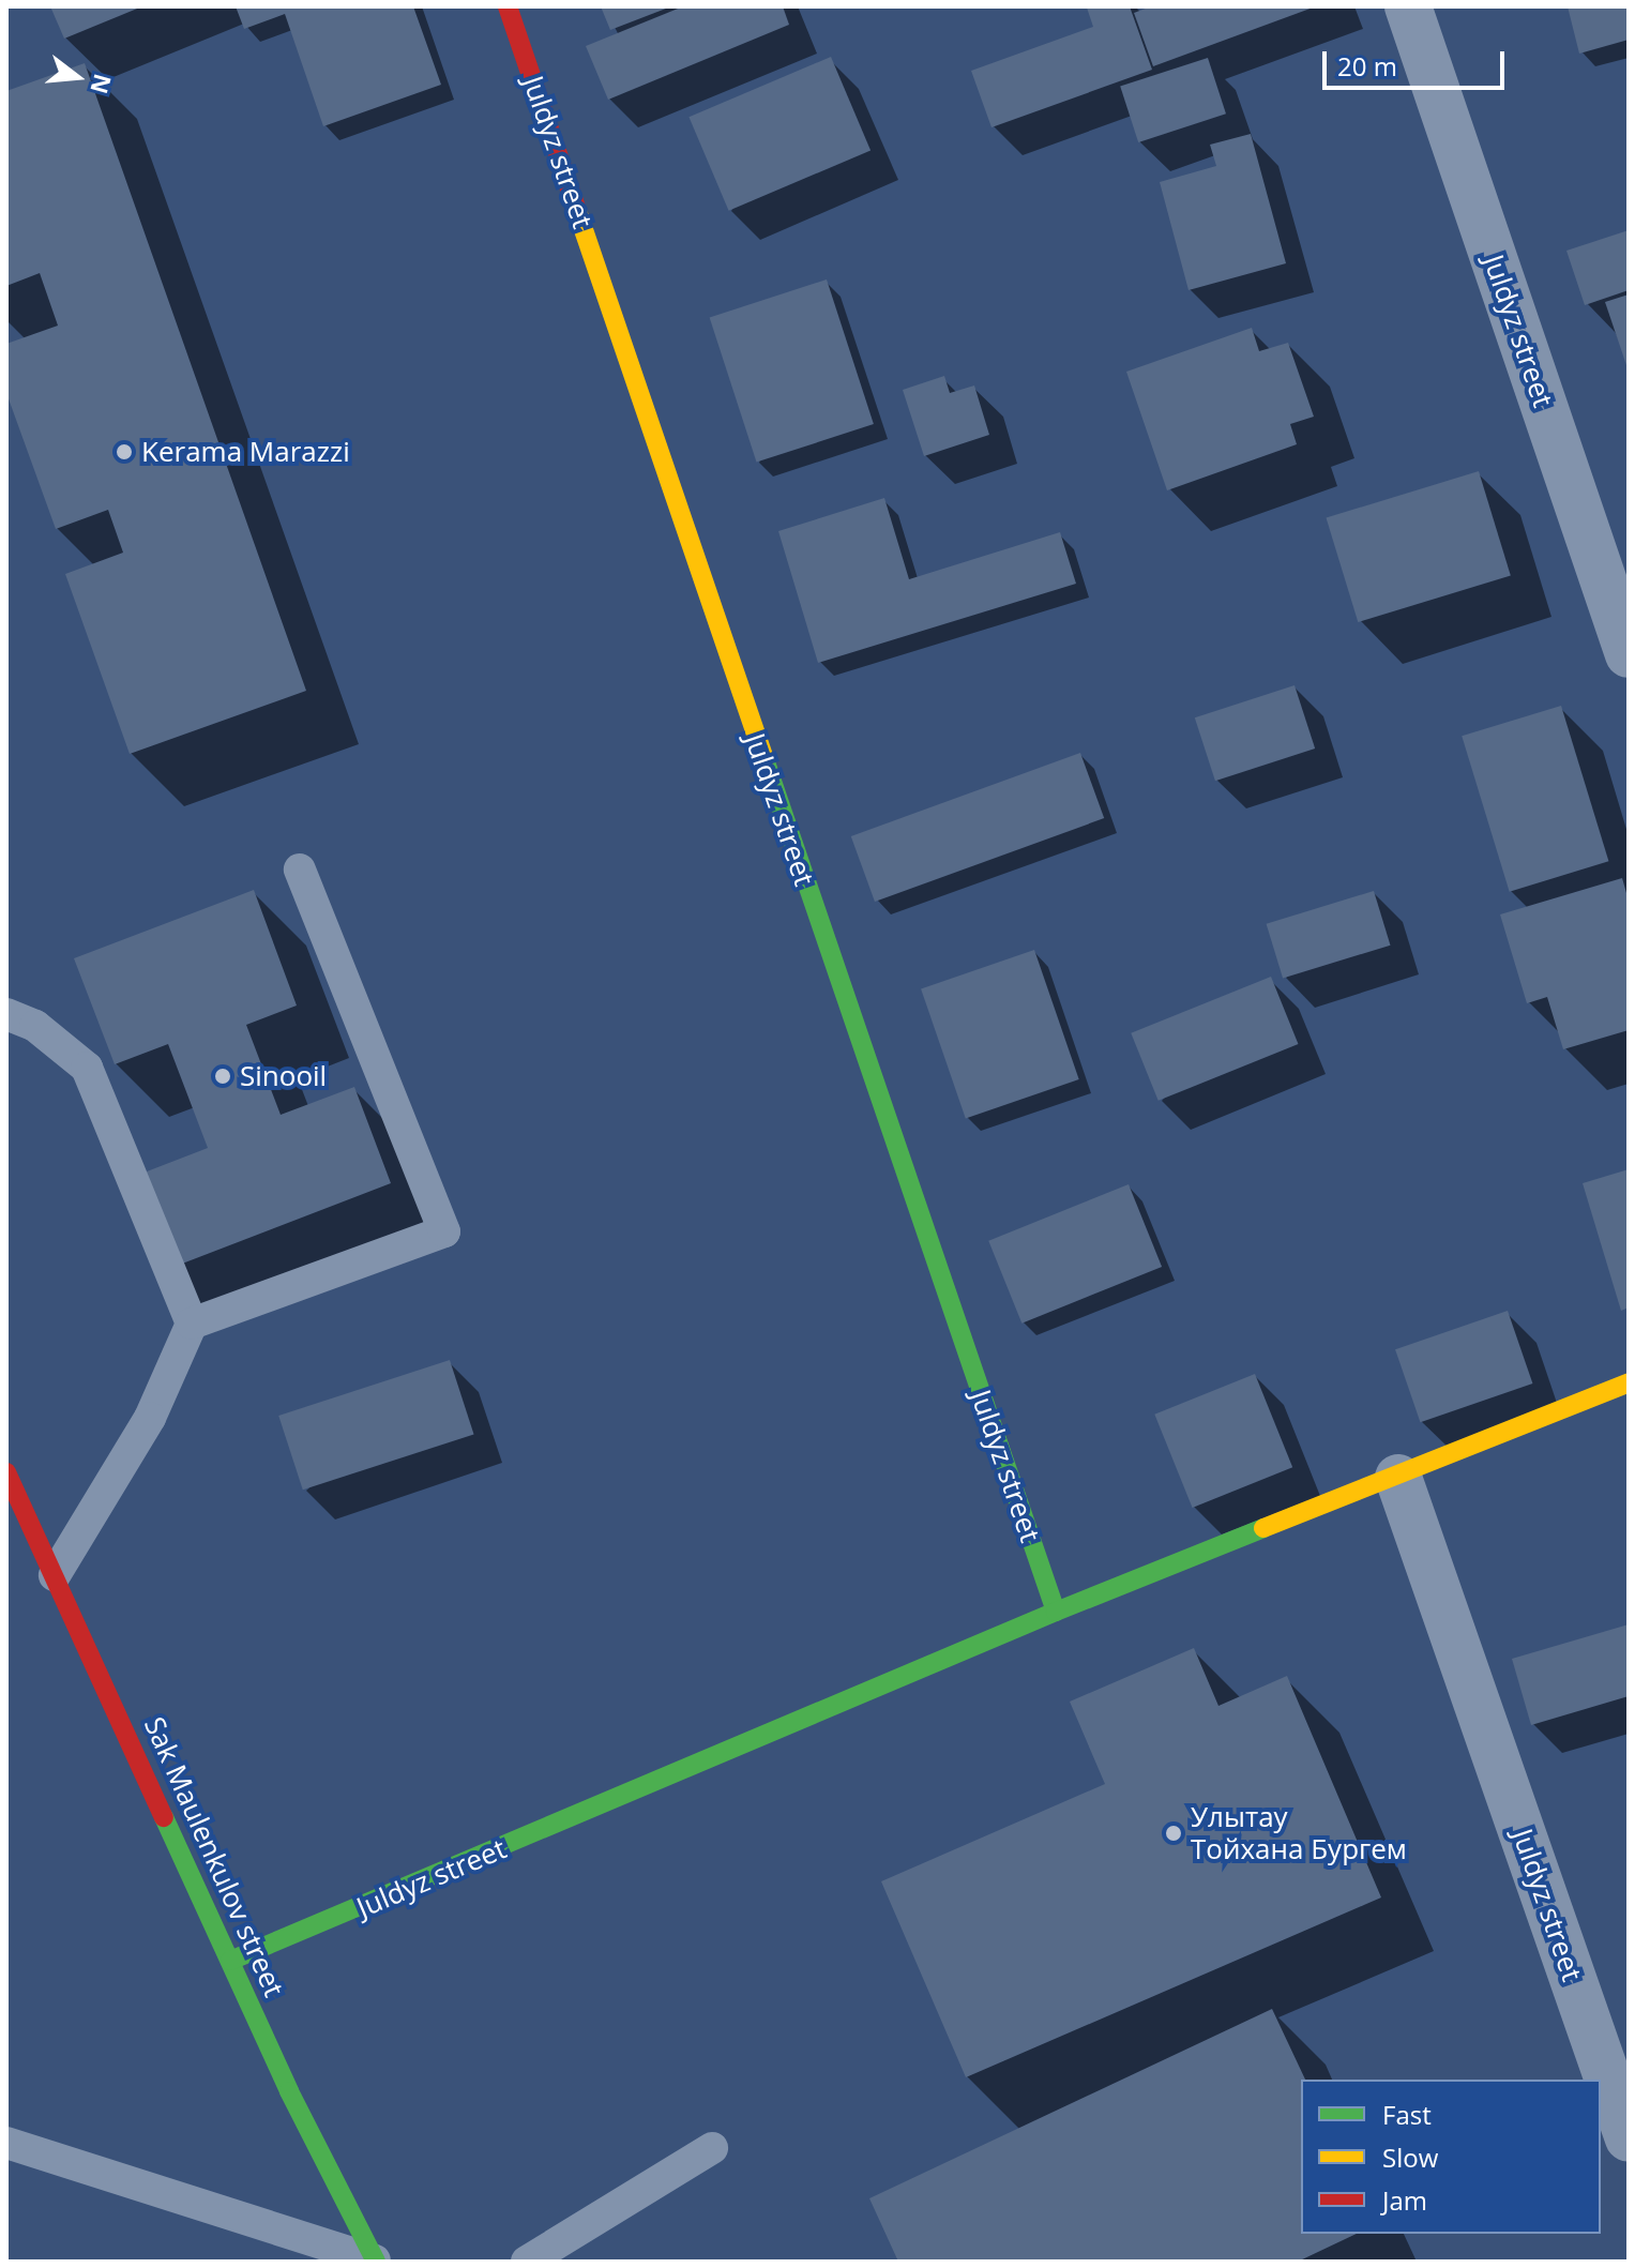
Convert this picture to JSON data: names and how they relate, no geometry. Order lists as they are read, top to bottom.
{
  "streets": {
    "street": ["Juldyz street", "Sak Maulenkulov street"]
  },
  "crossings": [
    ["Juldyz street", "Sak Maulenkulov street"]
  ],
  "places": ["Kerama Marazzi", "Sinooil", "Улытау Тойхана Бургем"],
  "legend": ["Fast", "Slow", "Jam"],
  "scale_bar": "20 m",
  "north": "right"
}
